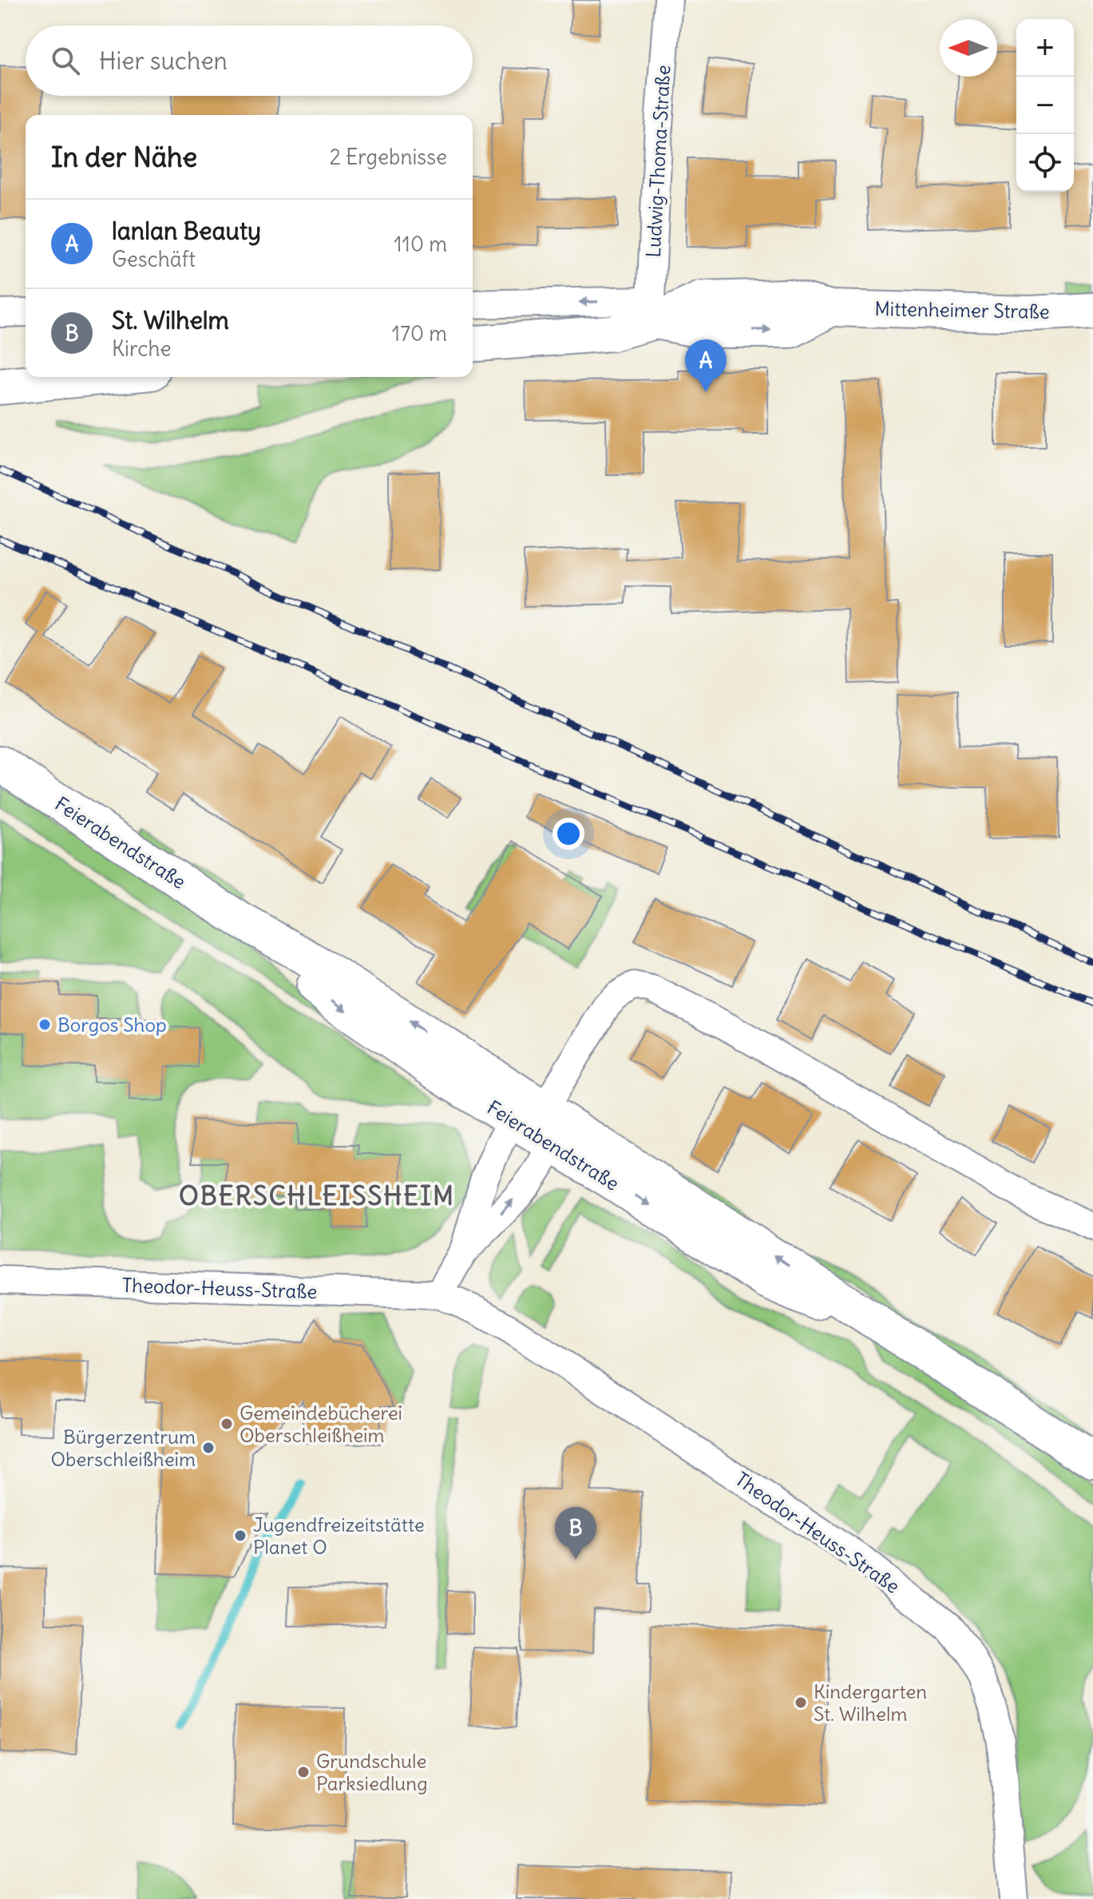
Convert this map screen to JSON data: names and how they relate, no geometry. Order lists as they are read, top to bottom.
{
  "streets": {
    "main road": ["Mittenheimer Straße", "Feierabendstraße"],
    "street": ["Ludwig-Thoma-Straße", "Theodor-Heuss-Straße"]
  },
  "crossings": [
    ["Ludwig-Thoma-Straße", "Mittenheimer Straße"]
  ],
  "districts": ["OBERSCHLEISSHEIM"],
  "places": [
    "Borgos Shop",
    "Gemeindebücherei Oberschleißheim",
    "Bürgerzentrum Oberschleißheim",
    "Jugendfreizeitstätte Planet O",
    "Kindergarten St. Wilhelm",
    "Grundschule Parksiedlung"
  ],
  "north": "left",
  "page": {
    "map_buttons": ["+", "−"],
    "search": "Hier suchen",
    "heading": ["In der Nähe", "2 Ergebnisse"],
    "list": [
      {
        "mark": "A",
        "name": "lanlan Beauty",
        "note": "Geschäft",
        "value": "110 m"
      },
      {
        "mark": "B",
        "name": "St. Wilhelm",
        "note": "Kirche",
        "value": "170 m"
      }
    ],
    "pins": ["A", "B"]
  }
}
